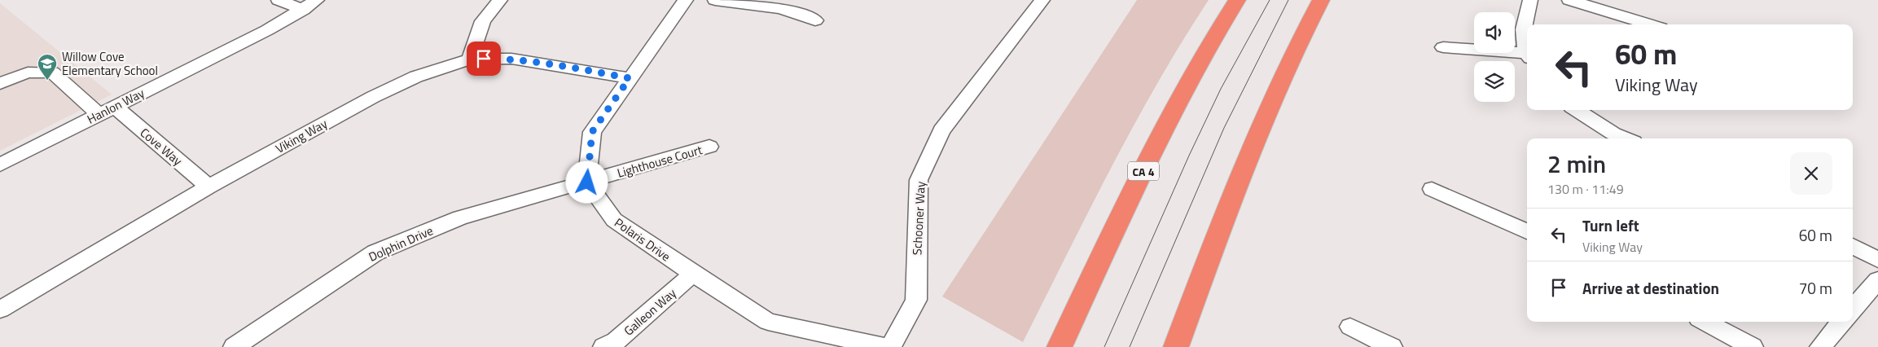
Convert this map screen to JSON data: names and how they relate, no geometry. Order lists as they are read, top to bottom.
{
  "streets": {
    "highway": ["CA 4"],
    "street": [
      "Hanlon Way",
      "Viking Way",
      "Cove Way",
      "Lighthouse Court",
      "Schooner Way",
      "Polaris Drive",
      "Dolphin Drive",
      "Galleon Way"
    ]
  },
  "crossings": [
    ["Hanlon Way", "Cove Way"],
    ["Viking Way", "Cove Way"],
    ["Lighthouse Court", "Polaris Drive"],
    ["Lighthouse Court", "Dolphin Drive"],
    ["Polaris Drive", "Dolphin Drive"],
    ["Polaris Drive", "Galleon Way"]
  ],
  "places": {
    "school or university": ["Willow Cove Elementary School"]
  },
  "page": {
    "turn": ["60 m", "Viking Way"],
    "heading": ["2 min", "130 m · 11:49"],
    "list": [
      {
        "name": "Turn left",
        "note": "Viking Way",
        "value": "60 m"
      },
      {
        "name": "Arrive at destination",
        "value": "70 m"
      }
    ]
  }
}
